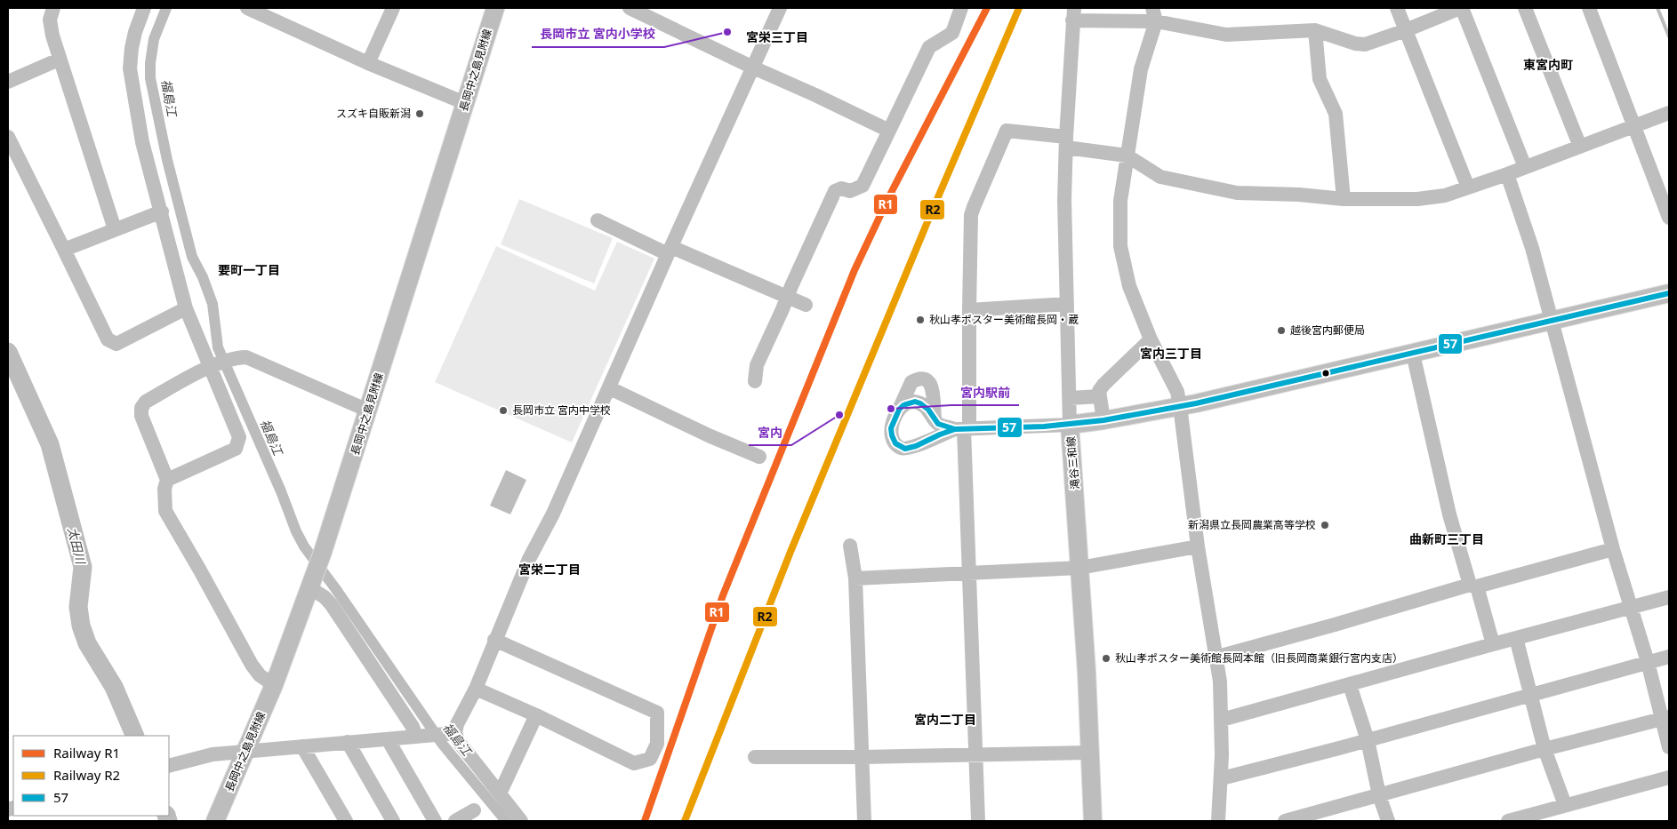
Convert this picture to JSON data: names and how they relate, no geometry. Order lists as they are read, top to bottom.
{
  "streets": {
    "main road": ["長岡中之島見附線", "滝谷三和線"]
  },
  "districts": [
    "宮栄三丁目",
    "東宮内町",
    "要町一丁目",
    "宮内三丁目",
    "曲新町三丁目",
    "宮栄二丁目",
    "宮内二丁目"
  ],
  "water": ["福島江", "太田川"],
  "places": [
    "長岡市立 宮内小学校",
    "スズキ自販新潟",
    "秋山孝ポスター美術館長岡・蔵",
    "越後宮内郵便局",
    "宮内駅前",
    "長岡市立 宮内中学校",
    "宮内",
    "新潟県立長岡農業高等学校",
    "秋山孝ポスター美術館長岡本館（旧長岡商業銀行宮内支店）"
  ],
  "lines": ["rail line R1", "rail line R2", "transit line 57"],
  "legend": ["Railway R1", "Railway R2", "57"]
}
